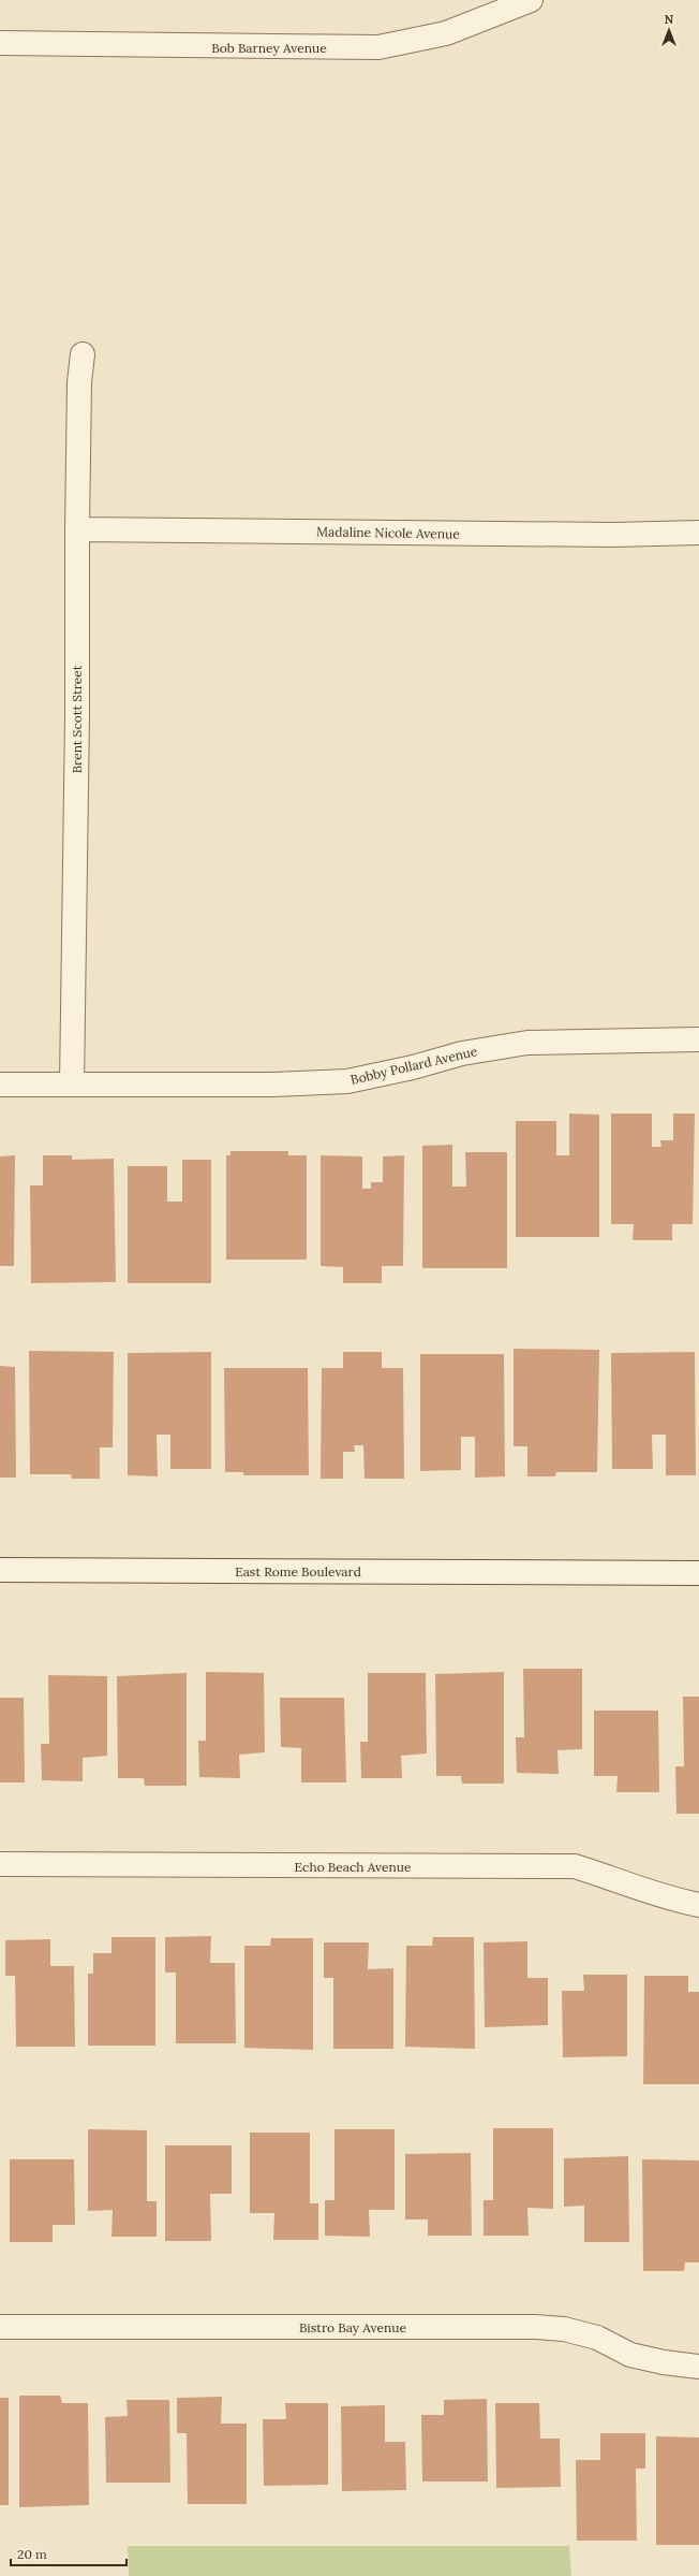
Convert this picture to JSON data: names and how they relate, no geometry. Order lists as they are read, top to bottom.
{
  "streets": {
    "street": [
      "Bob Barney Avenue",
      "Madaline Nicole Avenue",
      "Brent Scott Street",
      "Bobby Pollard Avenue",
      "East Rome Boulevard",
      "Echo Beach Avenue",
      "Bistro Bay Avenue"
    ]
  },
  "crossings": [
    ["Madaline Nicole Avenue", "Brent Scott Street"],
    ["Brent Scott Street", "Bobby Pollard Avenue"]
  ],
  "scale_bar": "20 m",
  "north": "top"
}
